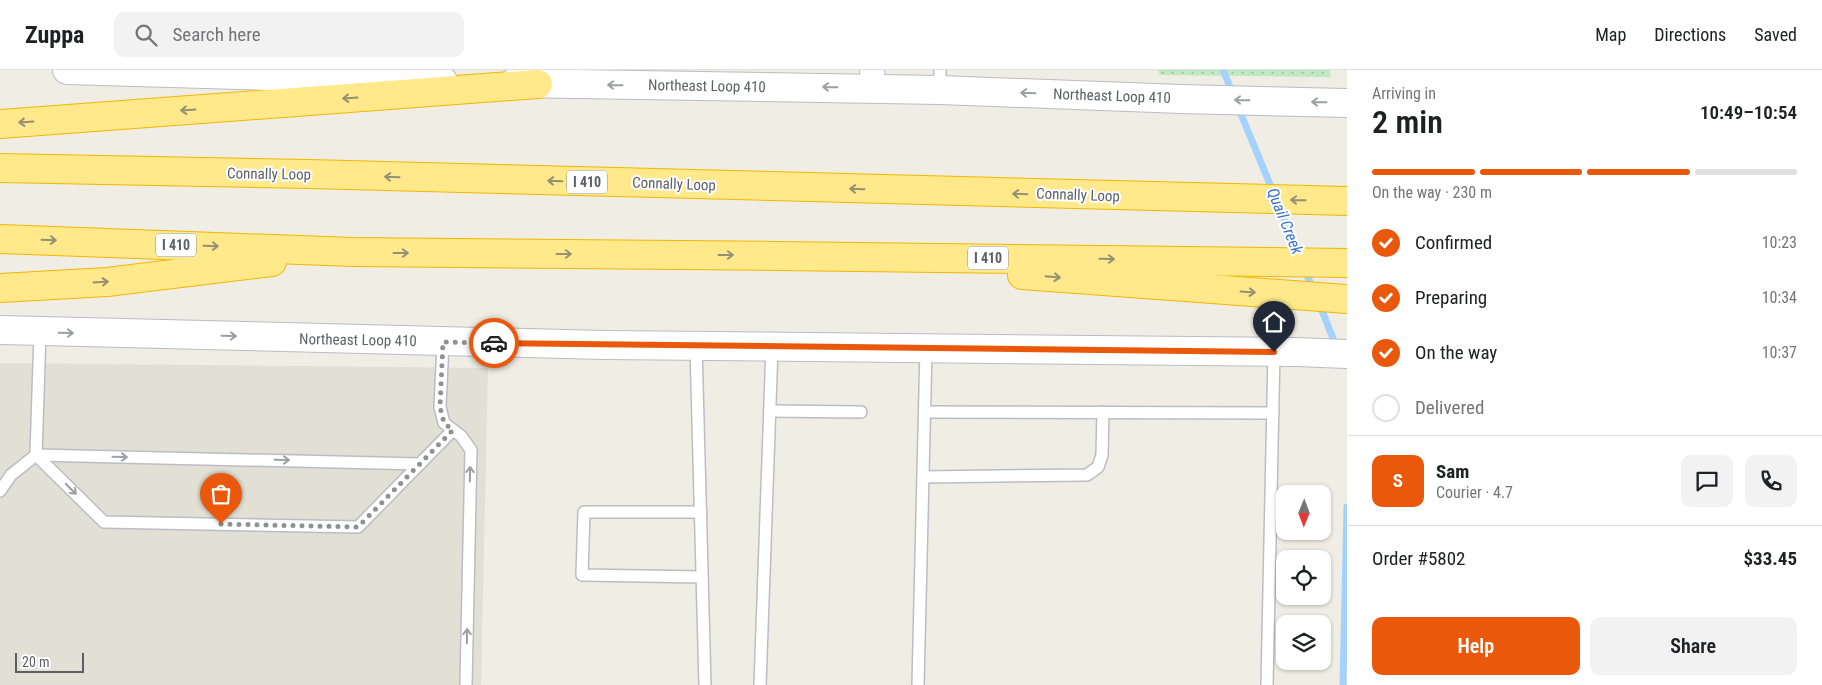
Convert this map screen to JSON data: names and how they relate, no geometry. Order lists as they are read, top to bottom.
{
  "streets": {
    "highway": ["Connally Loop", "I 410"],
    "main road": ["Northeast Loop 410"]
  },
  "water": ["Quail Creek"],
  "scale_bar": "20 m",
  "north": "bottom",
  "page": {
    "header": "Zuppa",
    "search": "Search here",
    "nav": ["Map", "Directions", "Saved"],
    "heading": ["2 min", "Arriving in", "10:49–10:54"],
    "panel": [
      "Sam",
      "Courier · 4.7",
      "Order #5802",
      "$33.45"
    ],
    "bar": "On the way · 230 m",
    "list": [
      ["Confirmed", "10:23"],
      ["Preparing", "10:34"],
      ["On the way", "10:37"],
      "Delivered"
    ],
    "round": "S",
    "buttons": ["Help", "Share"],
    "scale": "20 m"
  }
}
